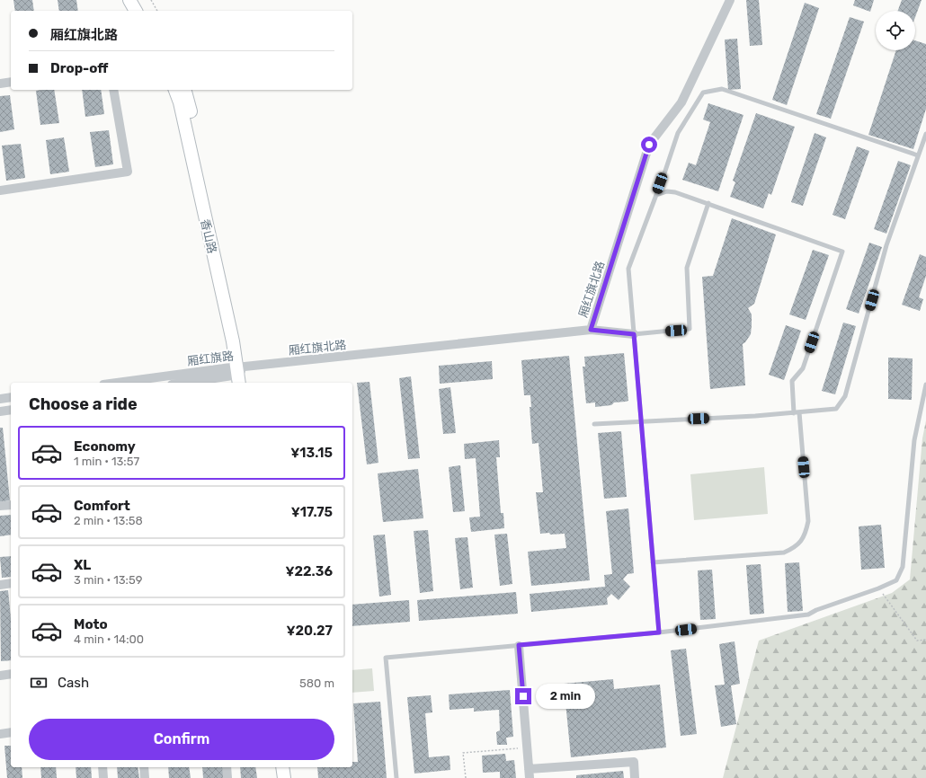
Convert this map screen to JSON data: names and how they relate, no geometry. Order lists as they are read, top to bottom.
{
  "streets": {
    "street": ["香山路", "厢红旗北路", "厢红旗路"]
  },
  "crossings": [
    ["香山路", "厢红旗北路"],
    ["香山路", "厢红旗路"],
    ["厢红旗北路", "厢红旗路"]
  ],
  "page": {
    "banner": ["厢红旗北路", "Drop-off"],
    "heading": "Choose a ride",
    "list": [
      {
        "name": "Economy",
        "note": "1 min · 13:57",
        "value": "¥13.15"
      },
      {
        "name": "Comfort",
        "note": "2 min · 13:58",
        "value": "¥17.75"
      },
      {
        "name": "XL",
        "note": "3 min · 13:59",
        "value": "¥22.36"
      },
      {
        "name": "Moto",
        "note": "4 min · 14:00",
        "value": "¥20.27"
      }
    ],
    "pay": ["Cash", "580 m"],
    "bubble": "2 min",
    "buttons": "Confirm"
  }
}
